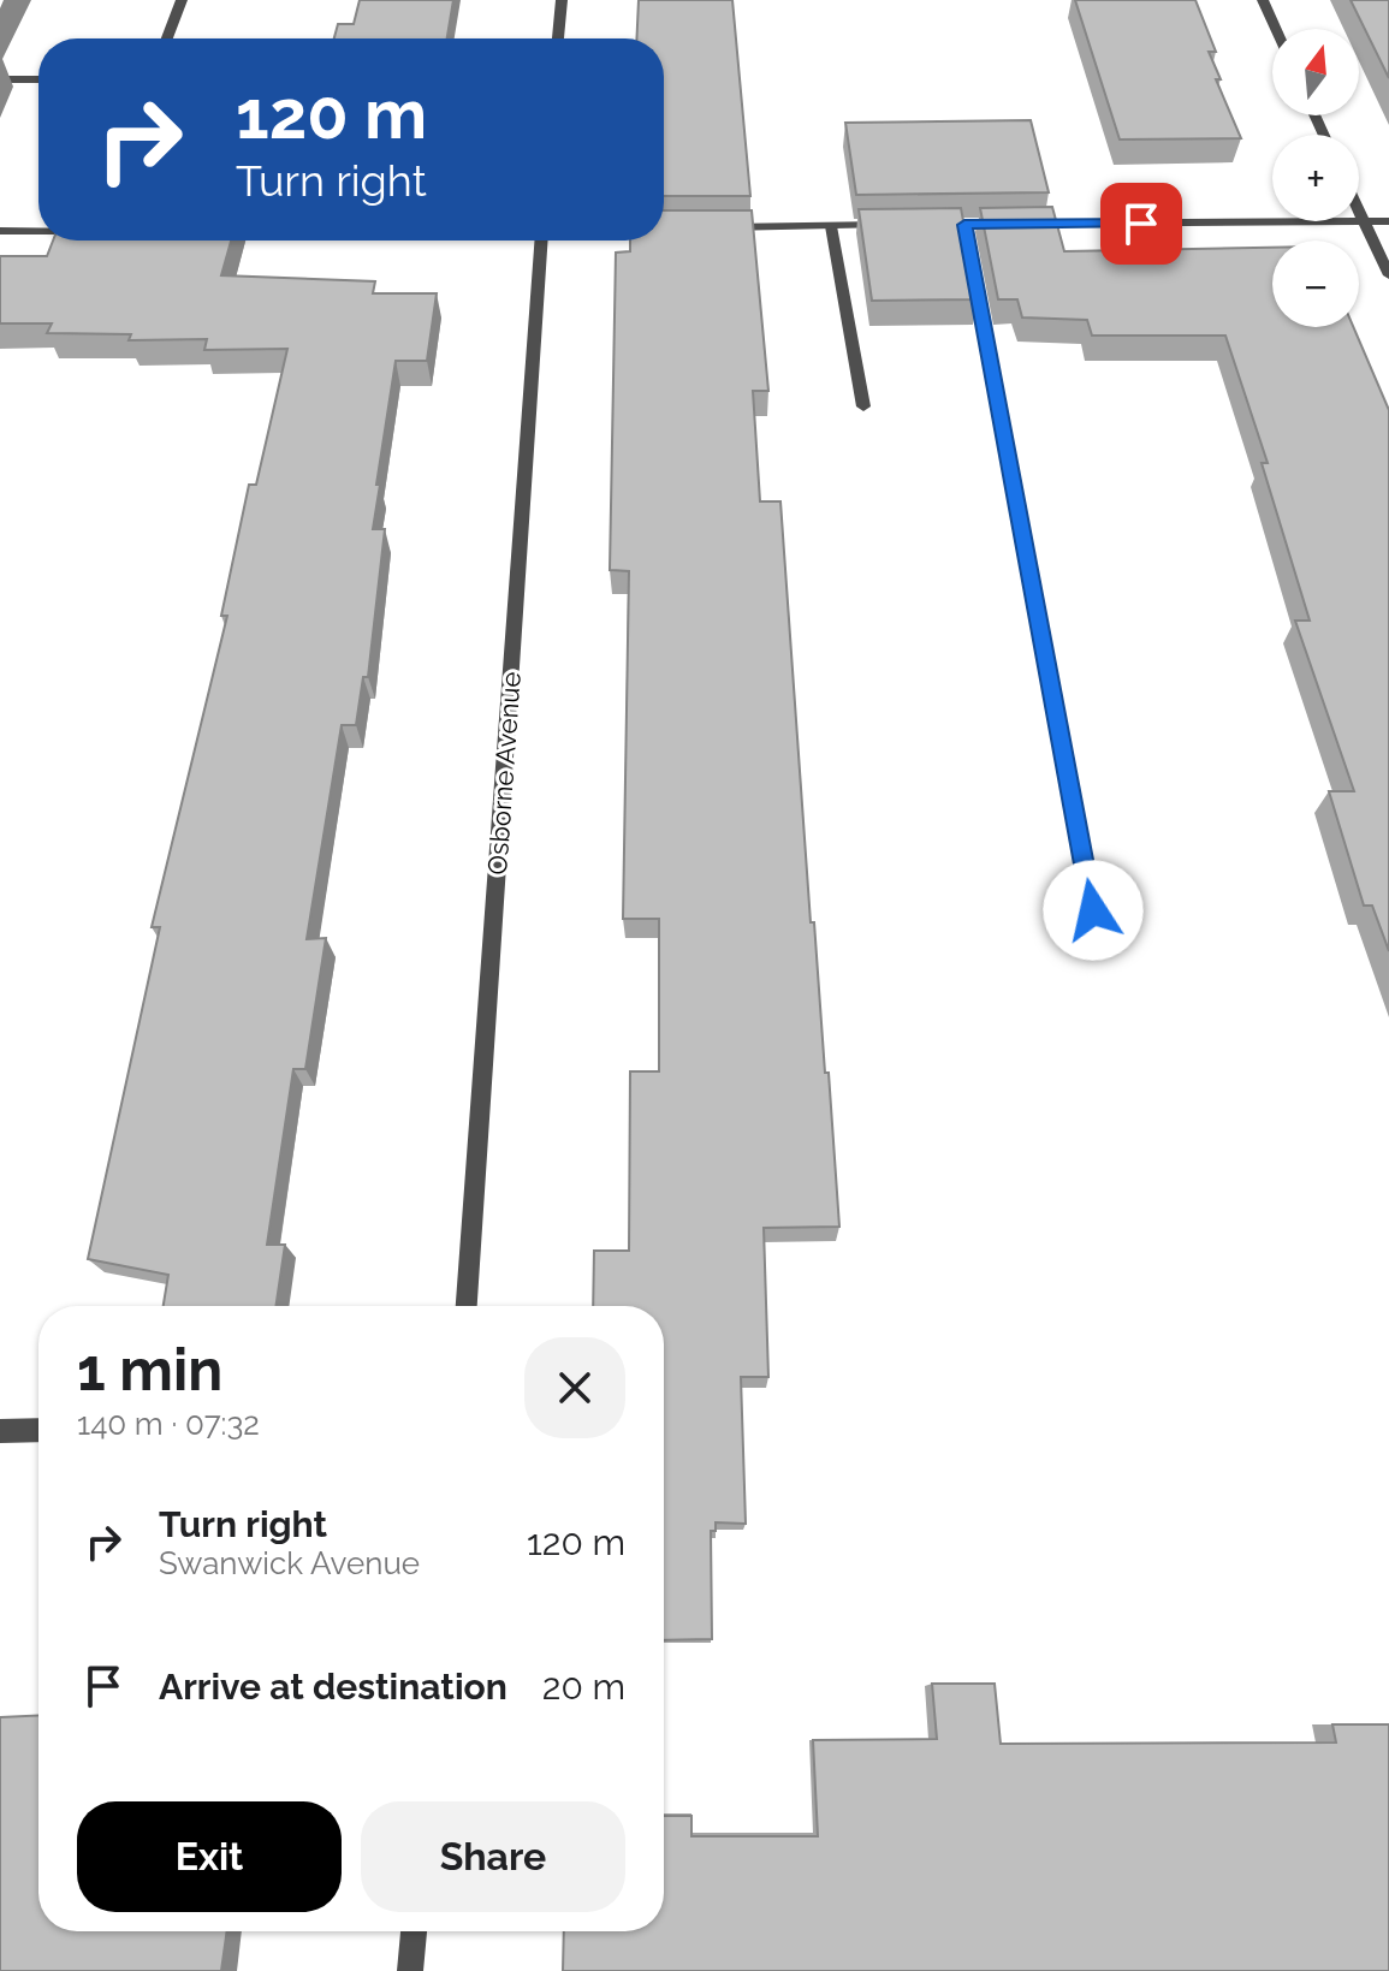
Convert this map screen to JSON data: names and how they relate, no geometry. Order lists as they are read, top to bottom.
{
  "streets": {
    "street": ["Osborne Avenue"]
  },
  "north": "top",
  "page": {
    "map_buttons": ["+", "−"],
    "turn": ["120 m", "Turn right"],
    "heading": ["1 min", "140 m · 07:32"],
    "list": [
      {
        "name": "Turn right",
        "note": "Swanwick Avenue",
        "value": "120 m"
      },
      {
        "name": "Arrive at destination",
        "value": "20 m"
      }
    ],
    "buttons": ["Exit", "Share"]
  }
}
